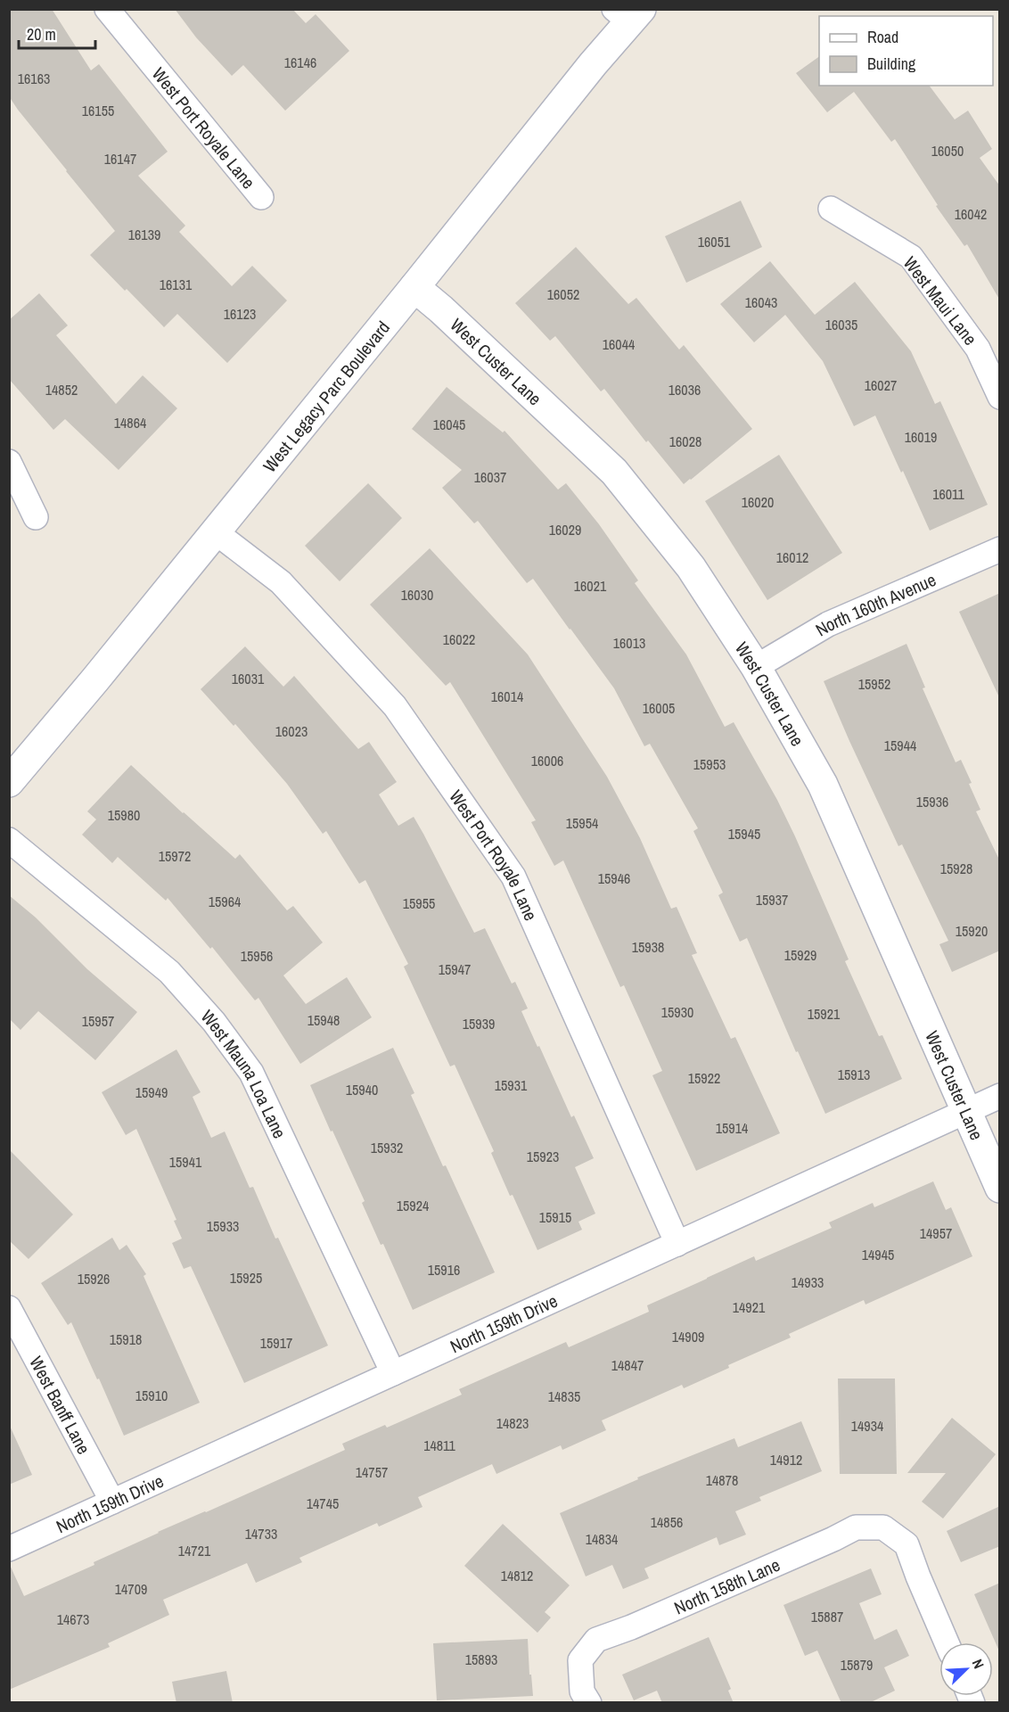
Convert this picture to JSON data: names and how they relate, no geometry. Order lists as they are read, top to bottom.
{
  "streets": {
    "street": [
      "West Port Royale Lane",
      "West Maui Lane",
      "West Custer Lane",
      "West Legacy Parc Boulevard",
      "North 160th Avenue",
      "West Mauna Loa Lane",
      "North 159th Drive",
      "West Banff Lane",
      "North 158th Lane"
    ]
  },
  "crossings": [
    ["West Port Royale Lane", "West Legacy Parc Boulevard"],
    ["West Port Royale Lane", "North 159th Drive"],
    ["West Custer Lane", "West Legacy Parc Boulevard"],
    ["West Custer Lane", "North 160th Avenue"],
    ["West Custer Lane", "North 159th Drive"],
    ["West Mauna Loa Lane", "North 159th Drive"],
    ["North 159th Drive", "West Banff Lane"]
  ],
  "house_numbers": [
    "16146",
    "16163",
    "16155",
    "16050",
    "16147",
    "16042",
    "16139",
    "16051",
    "16131",
    "16052",
    "16043",
    "16123",
    "16035",
    "16044",
    "16027",
    "14852",
    "16036",
    "14864",
    "16045",
    "16019",
    "16028",
    "16037",
    "16011",
    "16020",
    "16029",
    "16012",
    "16021",
    "16030",
    "16022",
    "16013",
    "16031",
    "15952",
    "16014",
    "16005",
    "16023",
    "15944",
    "16006",
    "15953",
    "15936",
    "15980",
    "15954",
    "15945",
    "15972",
    "15928",
    "15946",
    "15937",
    "15964",
    "15955",
    "15920",
    "15938",
    "15929",
    "15956",
    "15947",
    "15930",
    "15921",
    "15948",
    "15957",
    "15939",
    "15913",
    "15922",
    "15931",
    "15940",
    "15949",
    "15914",
    "15932",
    "15923",
    "15941",
    "15924",
    "15915",
    "15933",
    "14957",
    "14945",
    "15916",
    "15925",
    "15926",
    "14933",
    "14921",
    "14909",
    "15918",
    "15917",
    "14847",
    "15910",
    "14835",
    "14823",
    "14934",
    "14811",
    "14912",
    "14757",
    "14878",
    "14745",
    "14856",
    "14733",
    "14834",
    "14721",
    "14812",
    "14709",
    "15887",
    "14673",
    "15893",
    "15879"
  ],
  "legend": ["Road", "Building"],
  "scale_bar": "20 m",
  "north": "top right"
}
